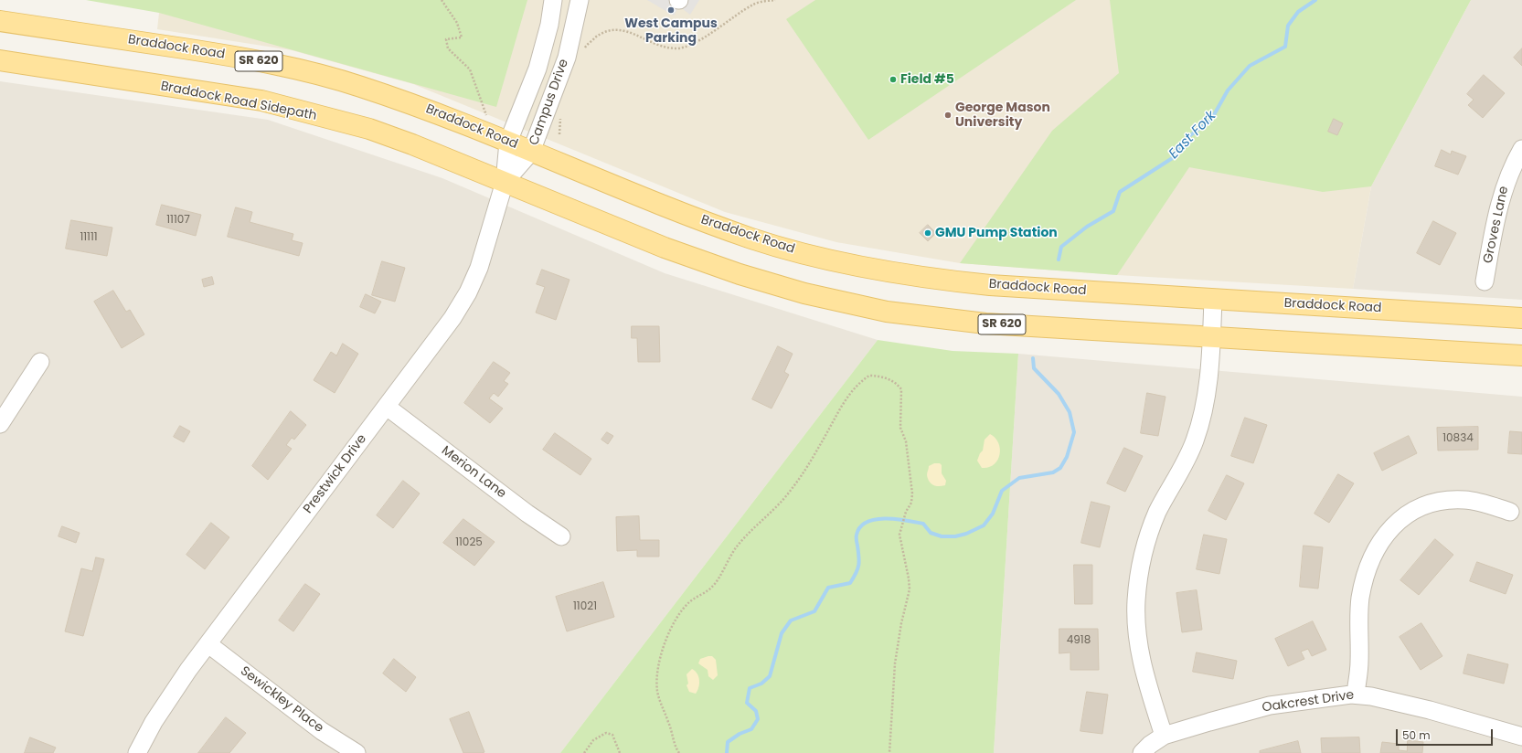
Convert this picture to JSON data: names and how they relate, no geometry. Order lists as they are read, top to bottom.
{
  "streets": {
    "main road": ["Braddock Road", "SR 620"],
    "street": [
      "Campus Drive",
      "Groves Lane",
      "Merion Lane",
      "Prestwick Drive",
      "Sewickley Place",
      "Oakcrest Drive"
    ]
  },
  "crossings": [
    ["Braddock Road", "Campus Drive"],
    ["SR 620", "Campus Drive"],
    ["SR 620", "Prestwick Drive"],
    ["Campus Drive", "Prestwick Drive"],
    ["Merion Lane", "Prestwick Drive"],
    ["Prestwick Drive", "Sewickley Place"]
  ],
  "water": ["East Fork"],
  "places": [
    "West Campus Parking",
    "Field #5",
    "George Mason University",
    "GMU Pump Station"
  ],
  "house_numbers": [
    "11107",
    "11111",
    "10834",
    "11025",
    "11021",
    "4918"
  ],
  "scale_bar": "50 m"
}
